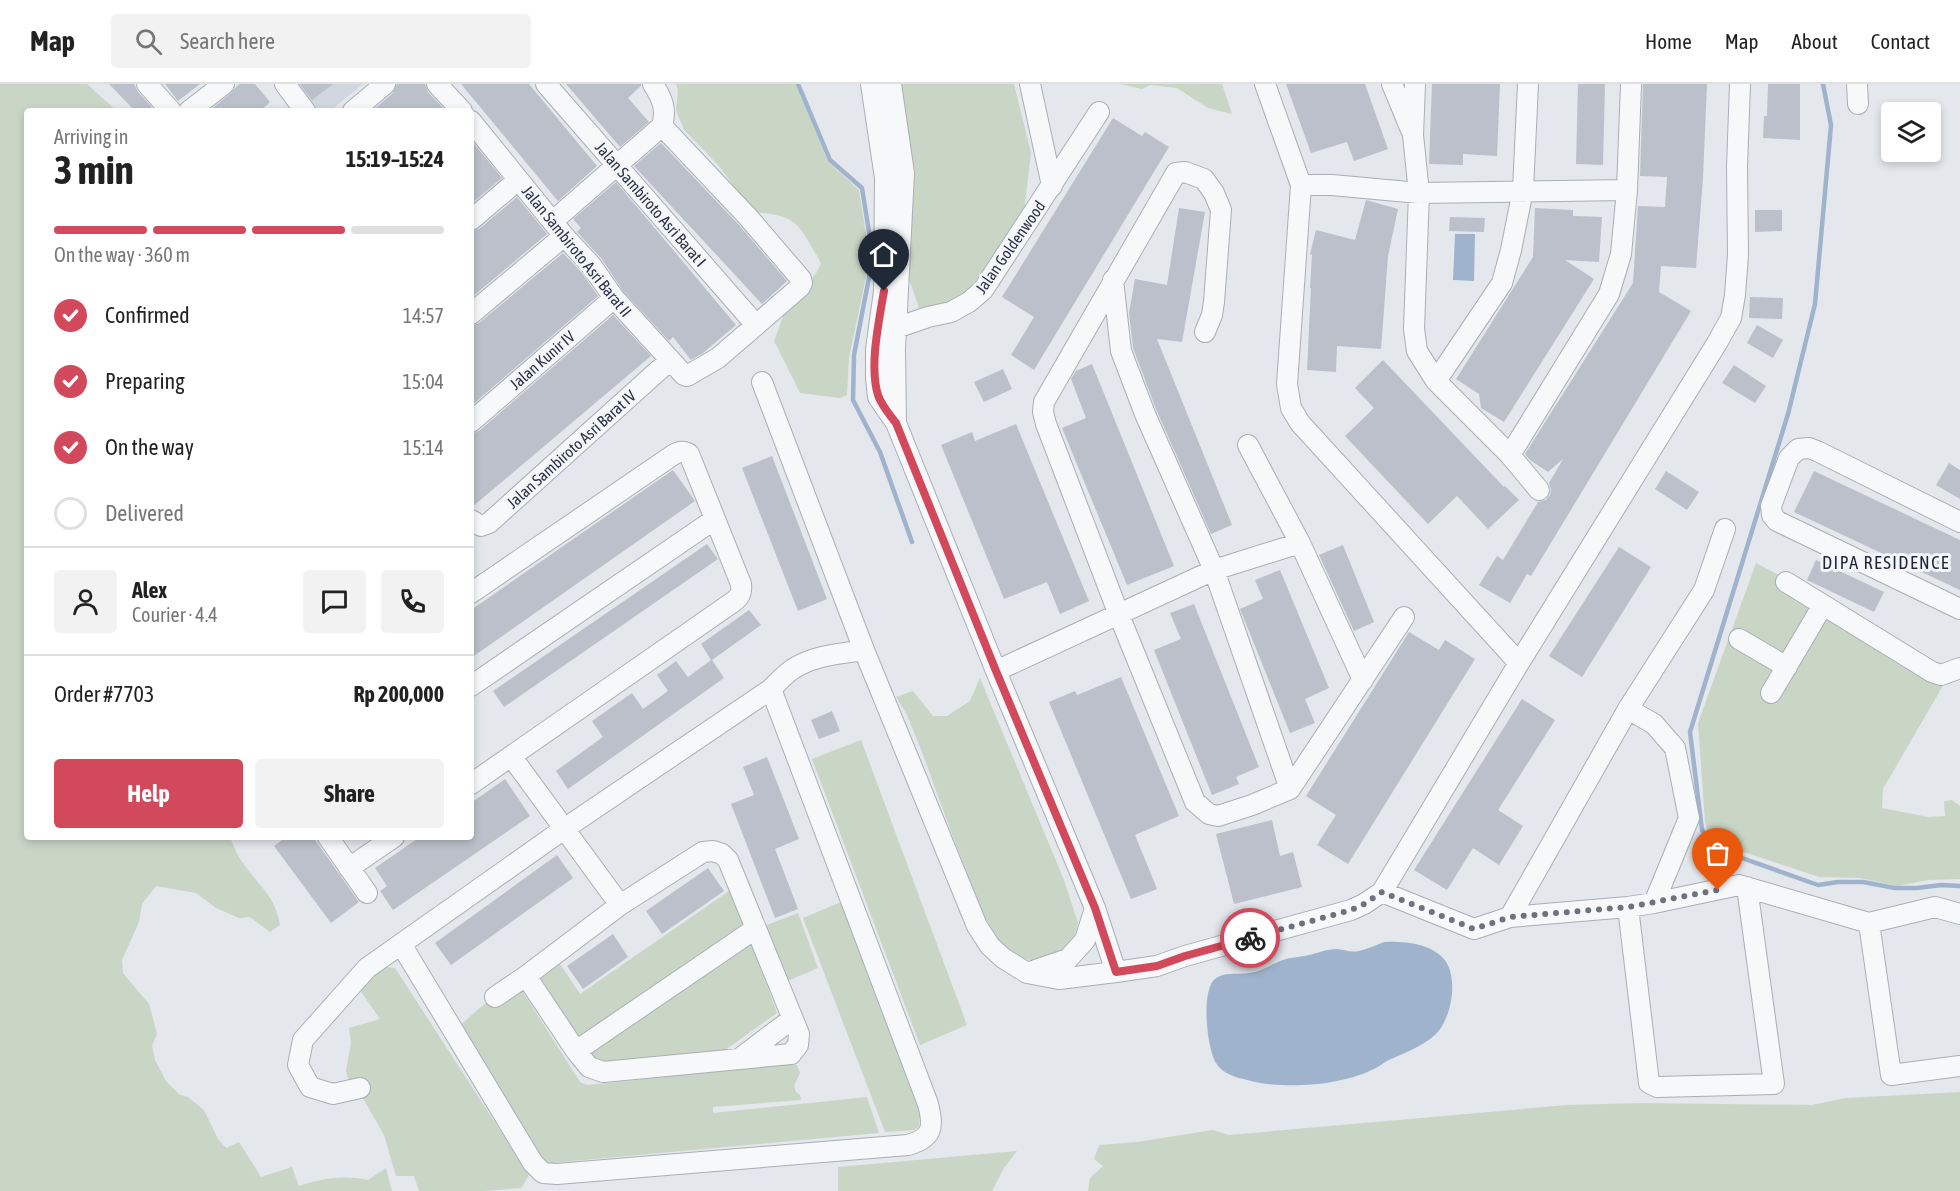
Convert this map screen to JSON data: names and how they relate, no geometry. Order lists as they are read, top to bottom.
{
  "streets": {
    "street": [
      "Jalan Sambiroto Asri Barat I",
      "Jalan Goldenwood",
      "Jalan Sambiroto Asri Barat II",
      "Jalan Kunir IV",
      "Jalan Sambiroto Asri Barat IV"
    ]
  },
  "crossings": [
    ["Jalan Sambiroto Asri Barat I", "Jalan Sambiroto Asri Barat II"],
    ["Jalan Sambiroto Asri Barat II", "Jalan Kunir IV"],
    ["Jalan Sambiroto Asri Barat II", "Jalan Sambiroto Asri Barat IV"]
  ],
  "districts": ["DIPA RESIDENCE"],
  "page": {
    "header": "Map",
    "search": "Search here",
    "nav": [
      "Home",
      "Map",
      "About",
      "Contact"
    ],
    "heading": ["3 min", "Arriving in", "15:19–15:24"],
    "panel": [
      "Alex",
      "Courier · 4.4",
      "Order #7703",
      "Rp 200,000"
    ],
    "bar": "On the way · 360 m",
    "list": [
      ["Confirmed", "14:57"],
      ["Preparing", "15:04"],
      ["On the way", "15:14"],
      "Delivered"
    ],
    "buttons": ["Help", "Share"]
  }
}
